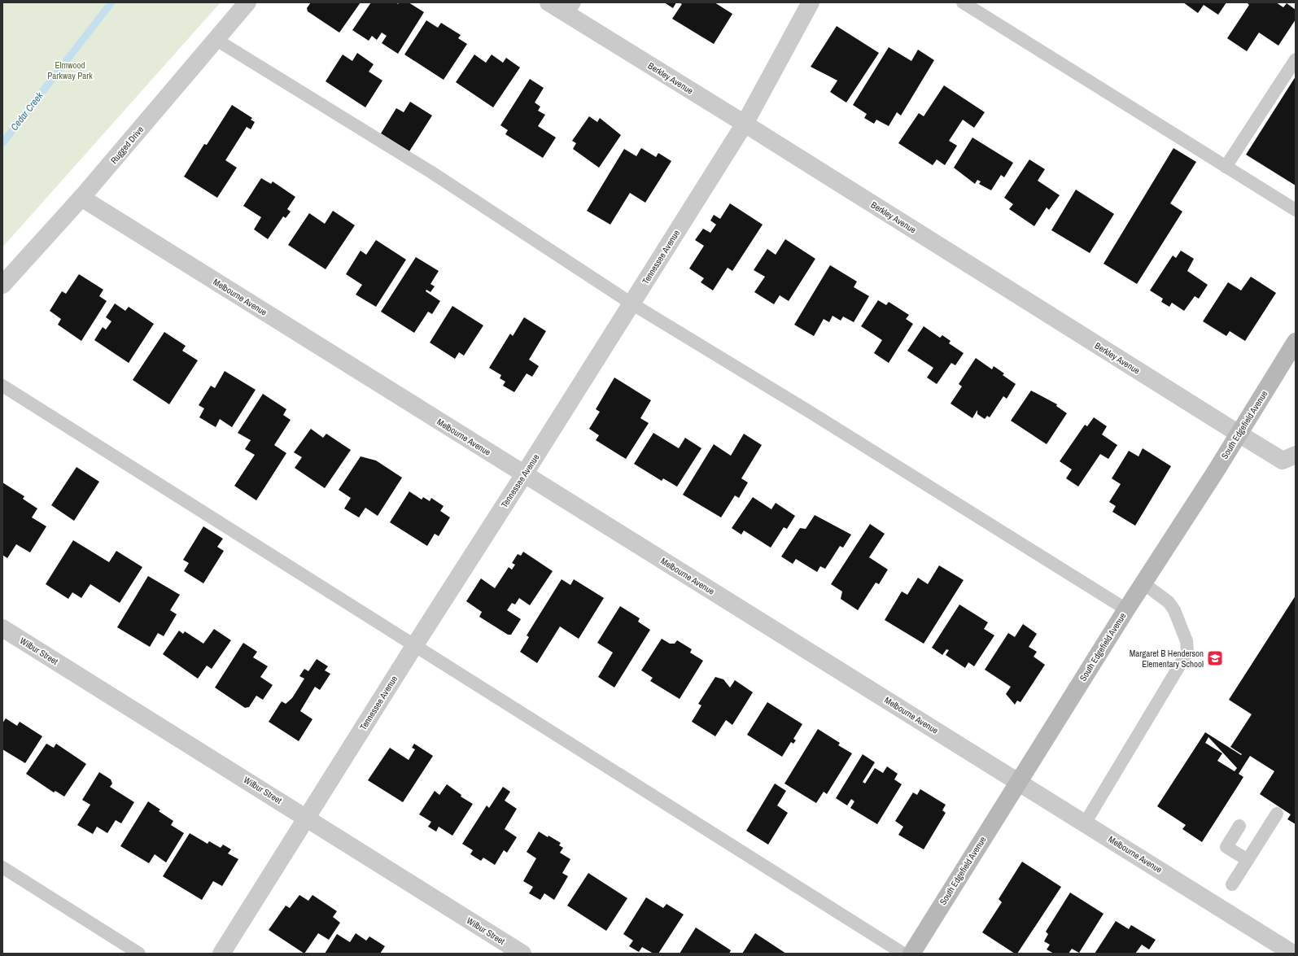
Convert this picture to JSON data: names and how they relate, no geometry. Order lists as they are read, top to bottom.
{
  "streets": {
    "street": [
      "Berkley Avenue",
      "Rugged Drive",
      "Tennessee Avenue",
      "Melbourne Avenue",
      "South Edgefield Avenue",
      "Wilbur Street"
    ]
  },
  "crossings": [
    ["Berkley Avenue", "Tennessee Avenue"],
    ["Berkley Avenue", "South Edgefield Avenue"],
    ["Rugged Drive", "Melbourne Avenue"],
    ["Tennessee Avenue", "Melbourne Avenue"],
    ["Tennessee Avenue", "Wilbur Street"],
    ["Melbourne Avenue", "South Edgefield Avenue"]
  ],
  "water": ["Cedar Creek"],
  "parks": ["Elmwood Parkway Park"],
  "places": {
    "school or university": ["Margaret B Henderson Elementary School"]
  }
}
